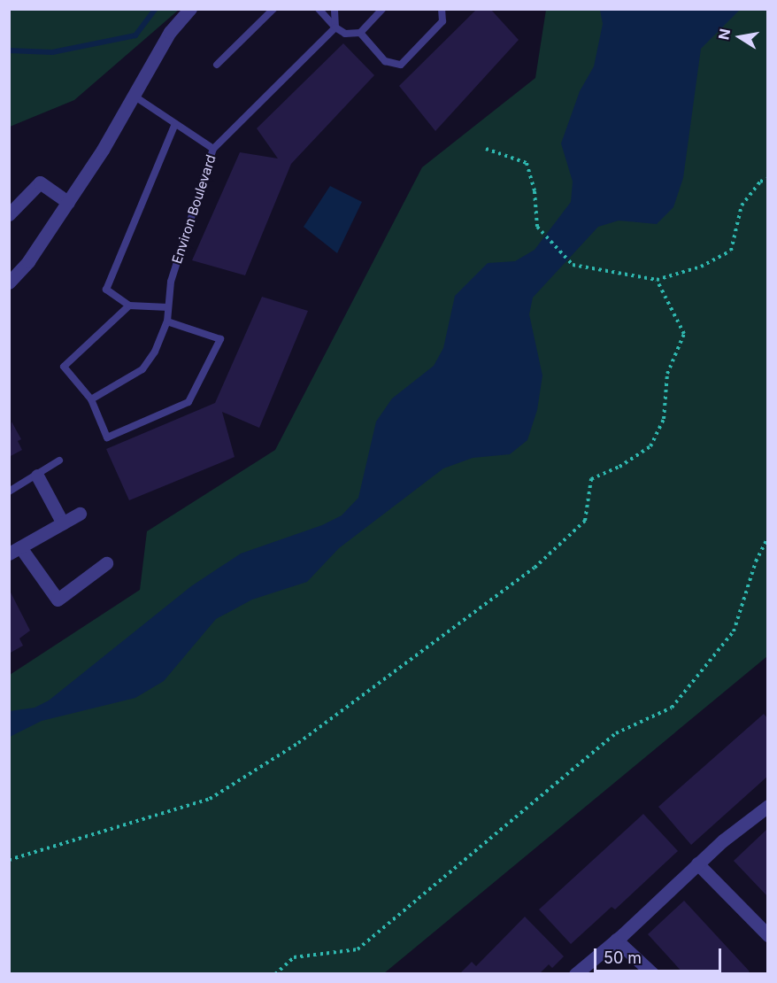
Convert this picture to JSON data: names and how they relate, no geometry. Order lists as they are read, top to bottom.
{
  "streets": {
    "lane": ["Environ Boulevard"]
  },
  "scale_bar": "50 m",
  "north": "left"
}
